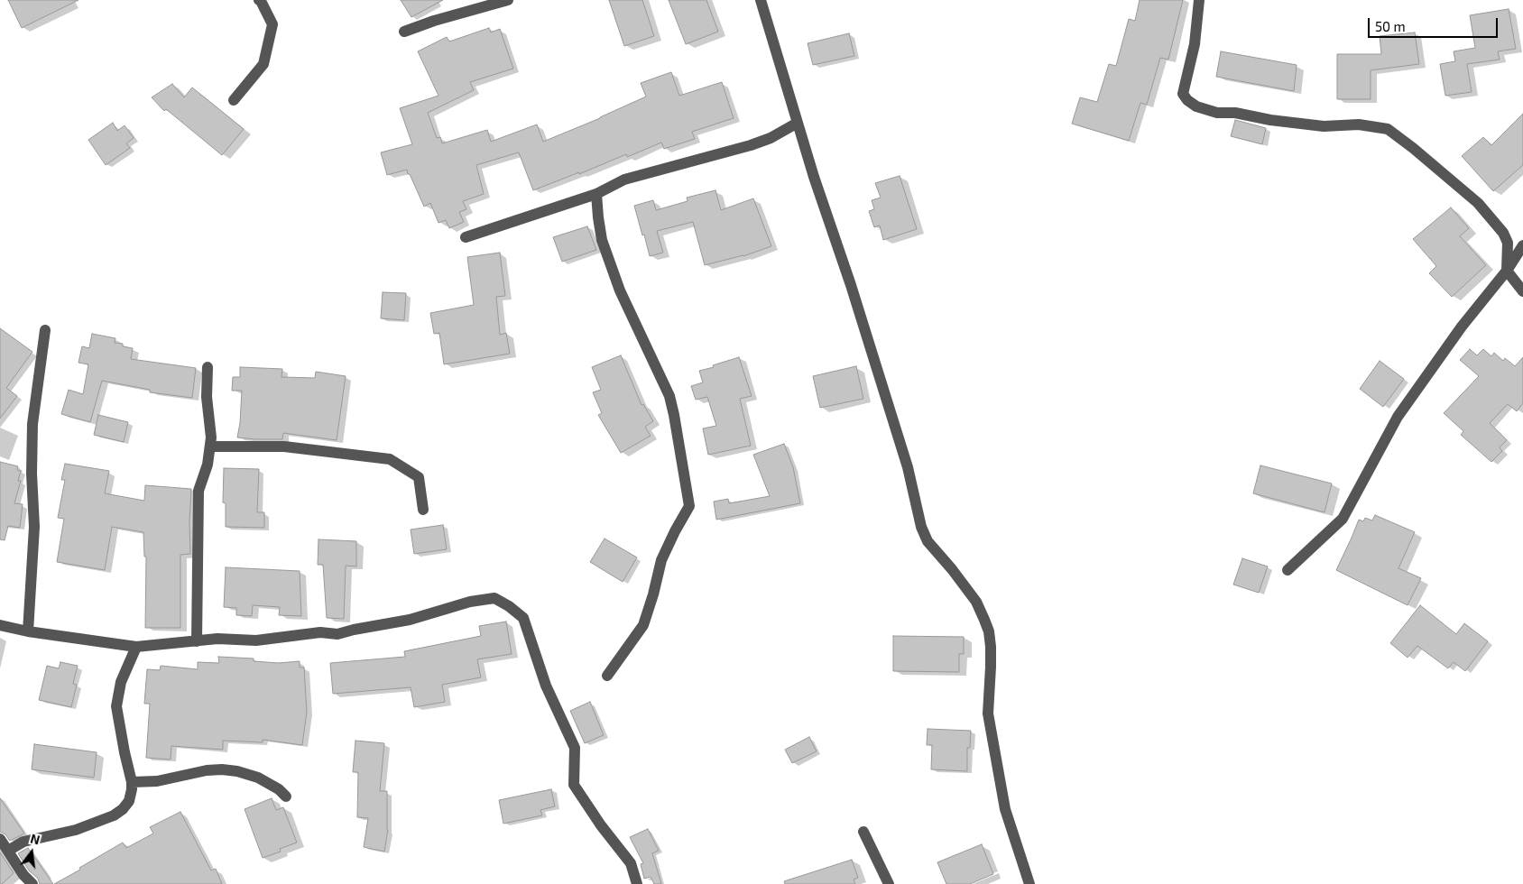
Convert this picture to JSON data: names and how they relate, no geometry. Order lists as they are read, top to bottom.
{
  "scale_bar": "50 m",
  "north": "top"
}
